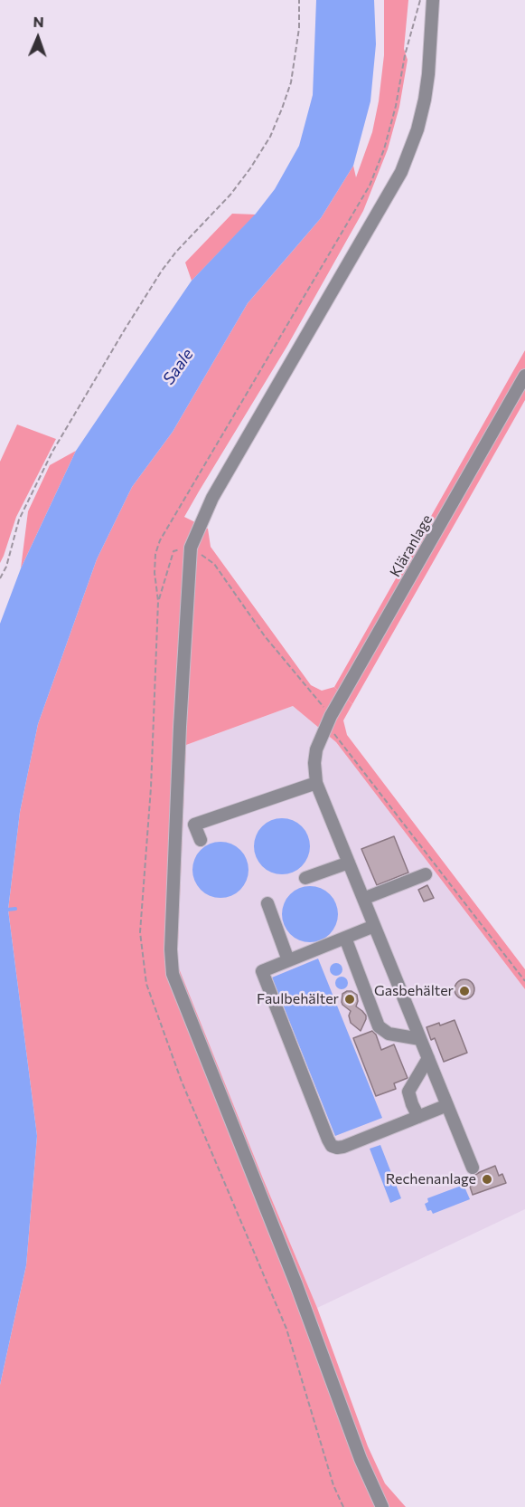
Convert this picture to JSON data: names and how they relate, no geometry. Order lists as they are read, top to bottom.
{
  "streets": {
    "lane": ["Kläranlage"]
  },
  "water": ["Saale"],
  "places": ["Gasbehälter", "Faulbehälter", "Rechenanlage"],
  "north": "top"
}
